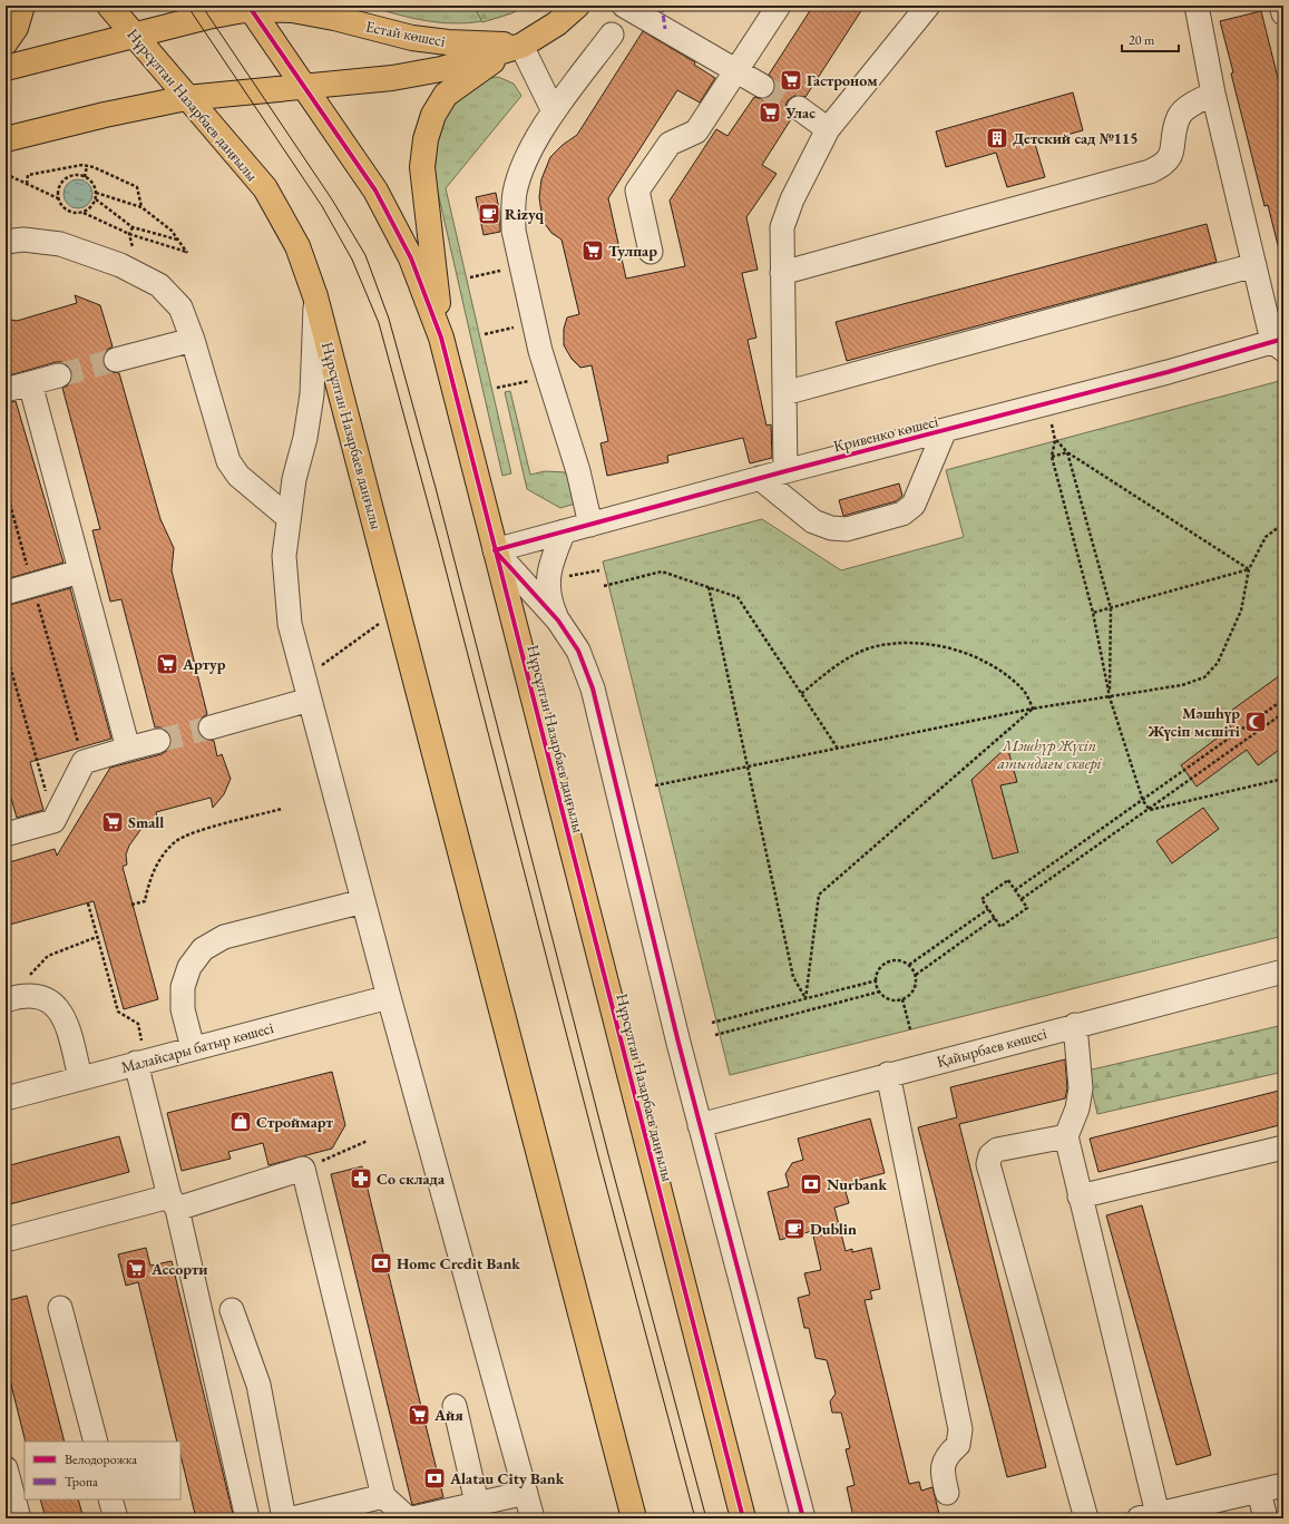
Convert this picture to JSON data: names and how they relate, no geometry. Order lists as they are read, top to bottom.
{
  "streets": {
    "main road": ["Естай көшесі", "Нұрсұлтан Назарбаев даңғылы"],
    "street": ["Кривенко көшесі", "Малайсары батыр көшесі", "Қайырбаев көшесі"]
  },
  "crossings": [
    ["Естай көшесі", "Нұрсұлтан Назарбаев даңғылы"],
    ["Нұрсұлтан Назарбаев даңғылы", "Кривенко көшесі"]
  ],
  "parks": ["Мәшһүр Жүсіп атындағы сквері"],
  "places": {
    "supermarket": [
      "Гастроном",
      "Улас",
      "Тулпар",
      "Артур",
      "Small",
      "Ассорти",
      "Айя"
    ],
    "building": ["Детский сад №115"],
    "cafe": ["Rizyq", "Dublin"],
    "mosque": ["Мәшһүр Жүсіп мешіті"],
    "shop": ["Строймарт"],
    "pharmacy": ["Со склада"],
    "bank": ["Nurbank", "Home Credit Bank", "Alatau City Bank"]
  },
  "legend": ["Велодорожка", "Тропа"],
  "scale_bar": "20 m"
}
